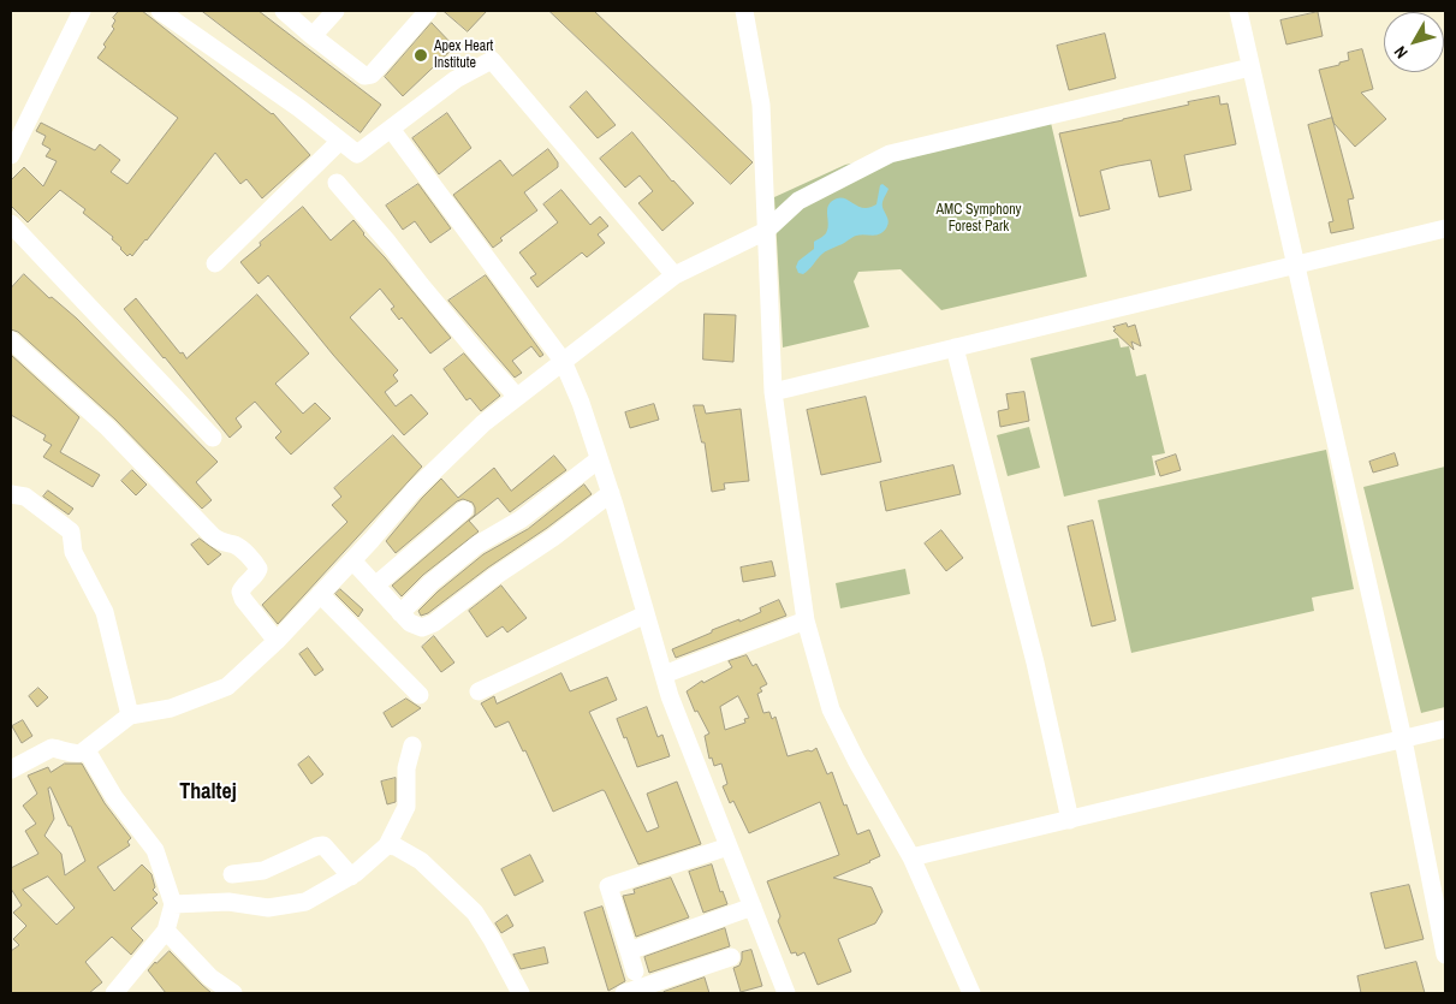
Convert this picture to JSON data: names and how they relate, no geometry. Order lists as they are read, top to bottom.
{
  "districts": ["Thaltej"],
  "parks": ["AMC Symphony Forest Park"],
  "places": ["Apex Heart Institute"],
  "north": "bottom left"
}
